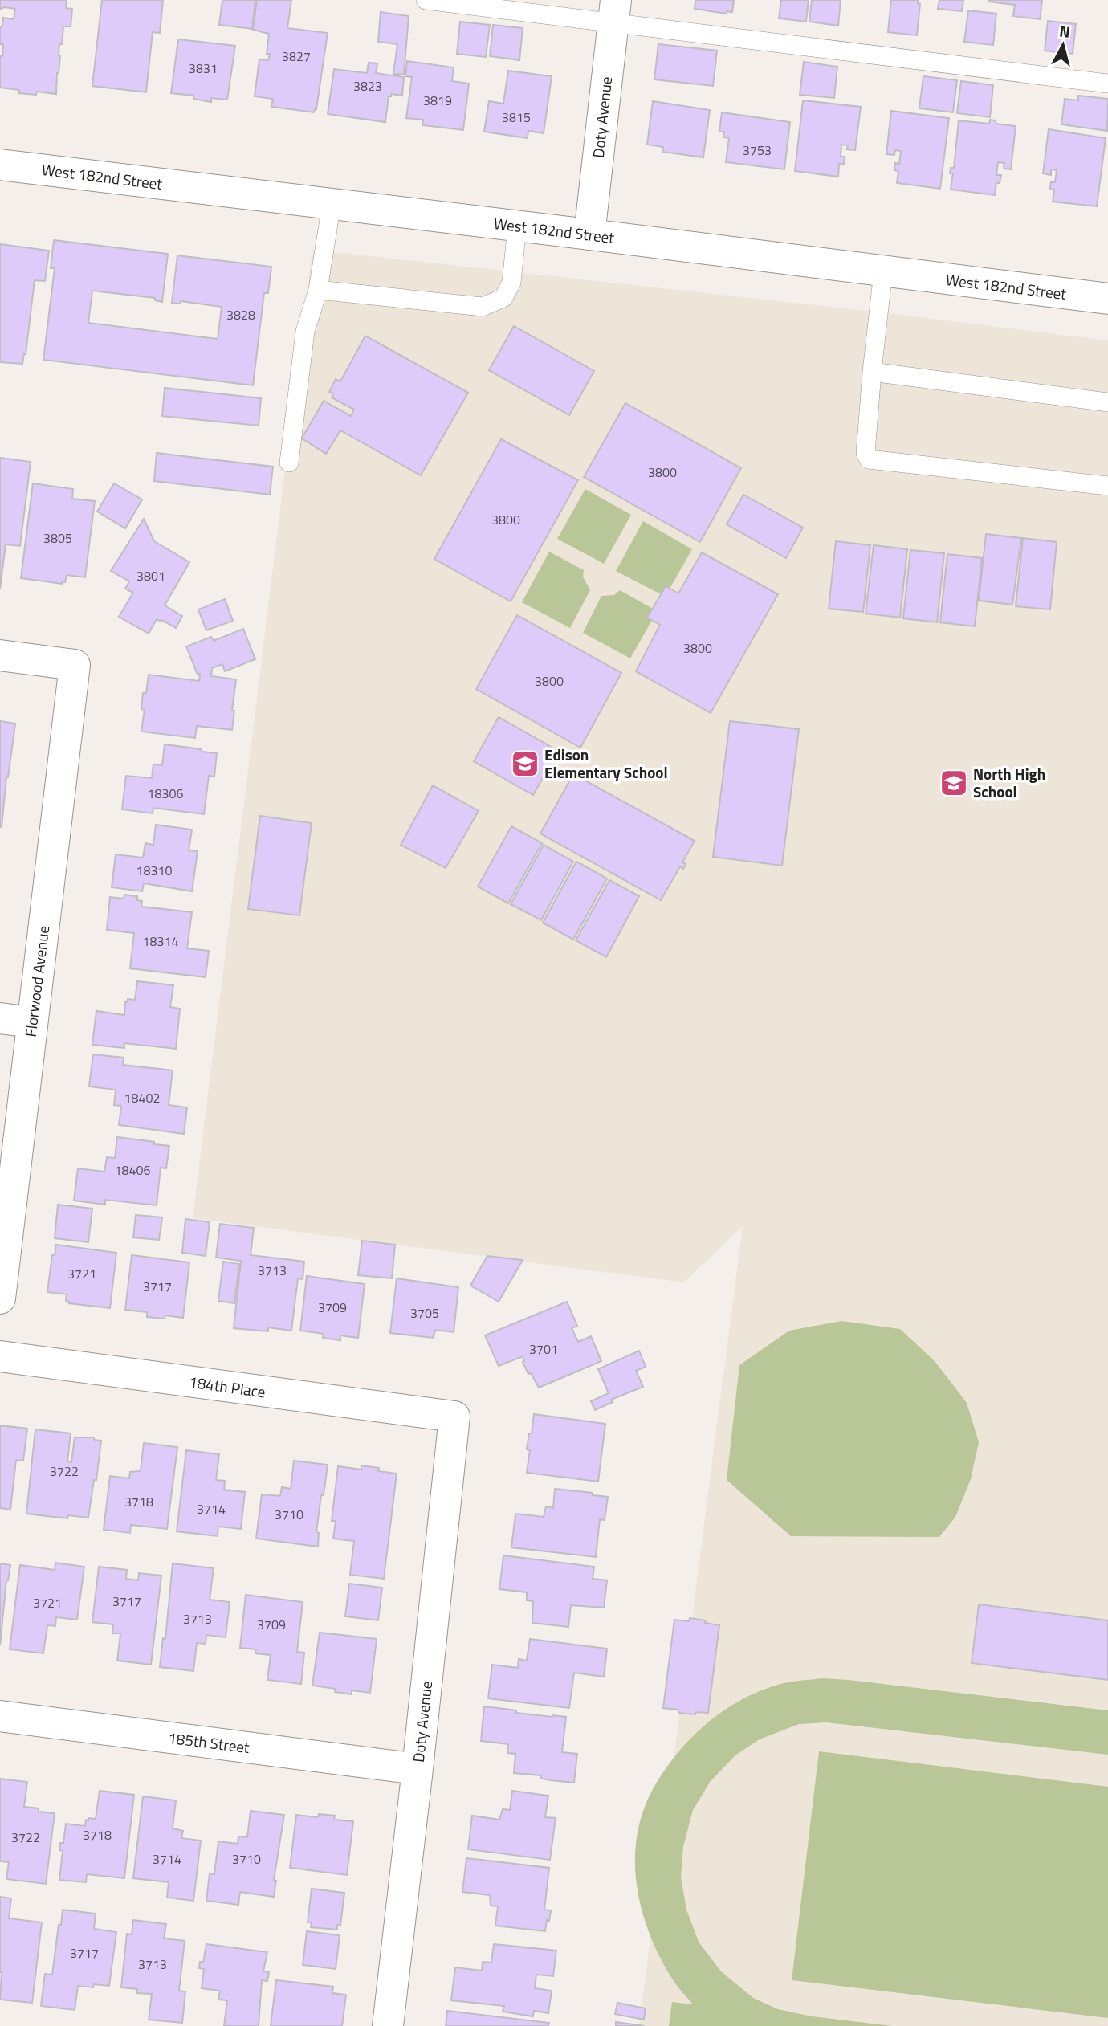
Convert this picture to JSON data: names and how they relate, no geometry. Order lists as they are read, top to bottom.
{
  "streets": {
    "street": [
      "Doty Avenue",
      "West 182nd Street",
      "Florwood Avenue",
      "184th Place",
      "185th Street"
    ]
  },
  "crossings": [
    ["Doty Avenue", "West 182nd Street"],
    ["Doty Avenue", "184th Place"],
    ["Doty Avenue", "185th Street"]
  ],
  "places": {
    "school or university": ["Edison Elementary School", "North High School"]
  },
  "house_numbers": [
    "3827",
    "3831",
    "3823",
    "3819",
    "3815",
    "3753",
    "3828",
    "3800",
    "3800",
    "3805",
    "3801",
    "3800",
    "3800",
    "18306",
    "18310",
    "18314",
    "18402",
    "18406",
    "3713",
    "3721",
    "3717",
    "3709",
    "3705",
    "3701",
    "3722",
    "3718",
    "3714",
    "3710",
    "3717",
    "3721",
    "3713",
    "3709",
    "3718",
    "3722",
    "3714",
    "3710",
    "3717",
    "3713"
  ],
  "north": "top"
}
